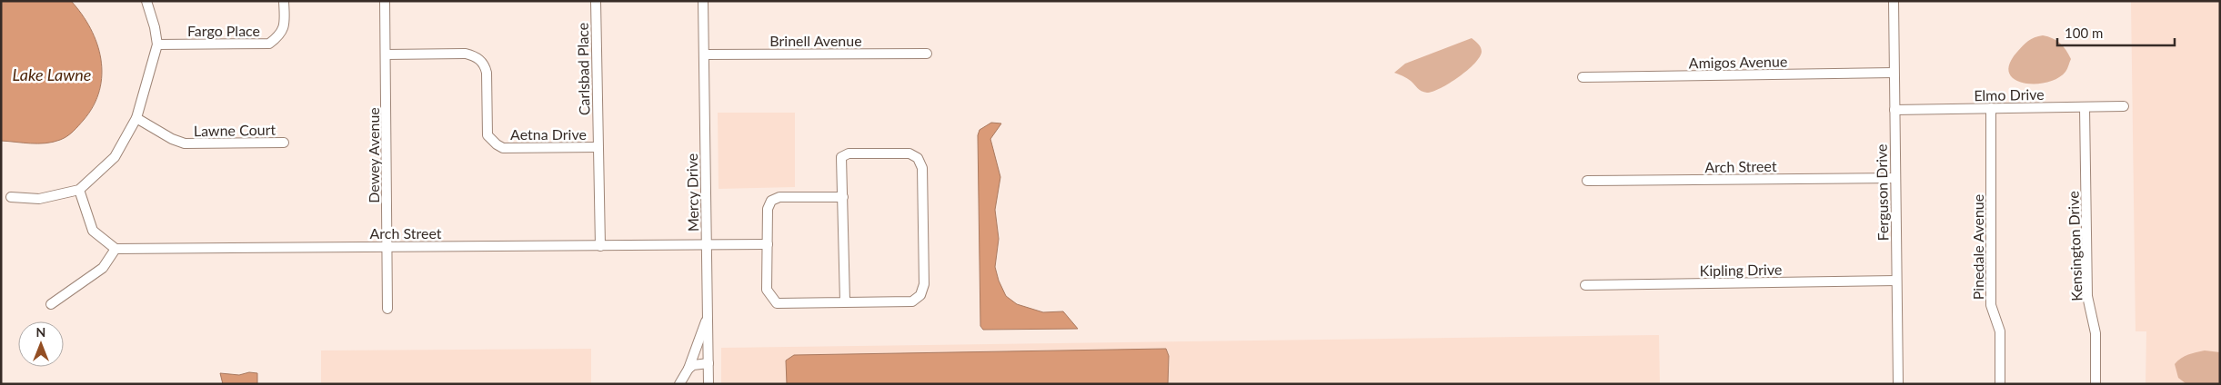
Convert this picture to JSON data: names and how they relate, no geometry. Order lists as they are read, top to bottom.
{
  "streets": {
    "street": [
      "Fargo Place",
      "Brinell Avenue",
      "Amigos Avenue",
      "Carlsbad Place",
      "Elmo Drive",
      "Lawne Court",
      "Aetna Drive",
      "Dewey Avenue",
      "Arch Street",
      "Mercy Drive",
      "Ferguson Drive",
      "Kensington Drive",
      "Pinedale Avenue",
      "Kipling Drive"
    ]
  },
  "crossings": [
    ["Brinell Avenue", "Mercy Drive"],
    ["Amigos Avenue", "Ferguson Drive"],
    ["Carlsbad Place", "Aetna Drive"],
    ["Carlsbad Place", "Arch Street"],
    ["Elmo Drive", "Ferguson Drive"],
    ["Elmo Drive", "Kensington Drive"],
    ["Elmo Drive", "Pinedale Avenue"],
    ["Aetna Drive", "Dewey Avenue"],
    ["Dewey Avenue", "Arch Street"],
    ["Arch Street", "Mercy Drive"],
    ["Arch Street", "Ferguson Drive"],
    ["Ferguson Drive", "Kipling Drive"]
  ],
  "water": ["Lake Lawne"],
  "scale_bar": "100 m",
  "north": "top"
}
